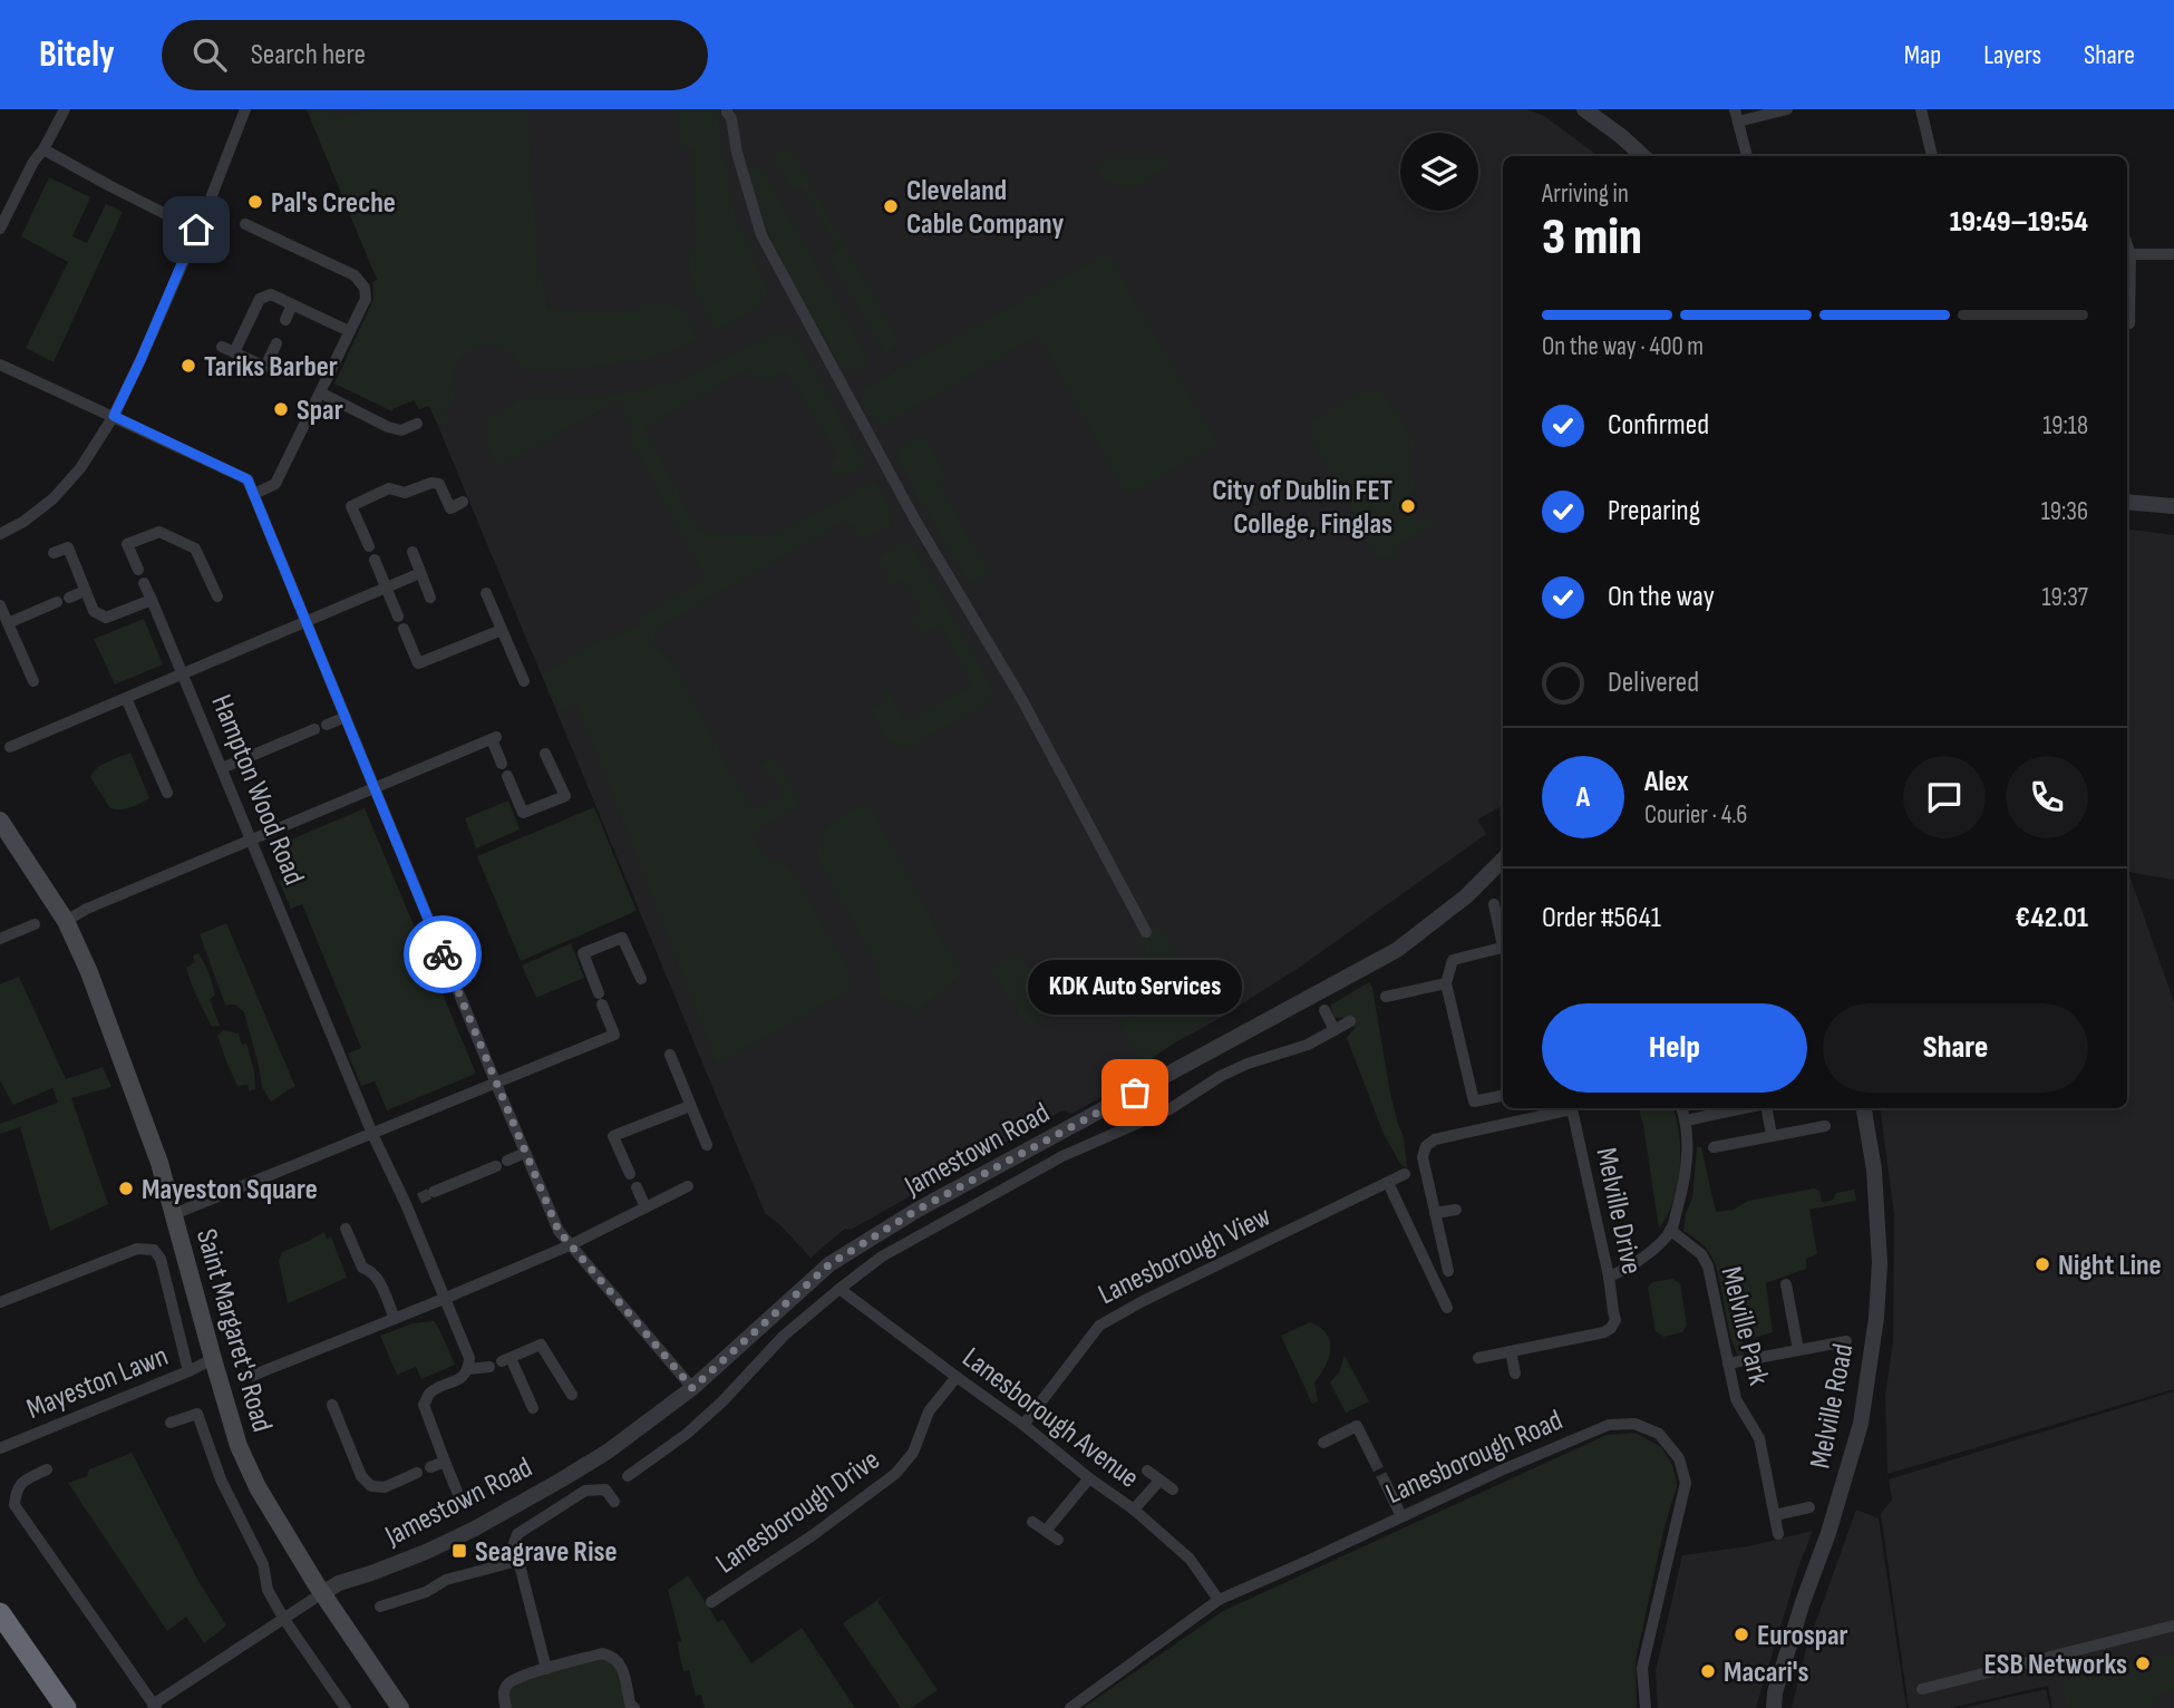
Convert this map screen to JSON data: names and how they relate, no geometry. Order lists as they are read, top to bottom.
{
  "streets": {
    "main road": ["Saint Margaret's Road"],
    "street": [
      "Hampton Wood Road",
      "Jamestown Road",
      "Melville Drive",
      "Lanesborough View",
      "Melville Park",
      "Mayeston Lawn",
      "Melville Road",
      "Lanesborough Avenue",
      "Lanesborough Road",
      "Lanesborough Drive"
    ]
  },
  "crossings": [
    ["Jamestown Road", "Saint Margaret's Road"],
    ["Lanesborough View", "Lanesborough Avenue"],
    ["Saint Margaret's Road", "Mayeston Lawn"],
    ["Lanesborough Avenue", "Lanesborough Road"],
    ["Lanesborough Avenue", "Lanesborough Drive"]
  ],
  "places": {
    "other": [
      "Pal's Creche",
      "Cleveland Cable Company",
      "Tariks Barber",
      "Spar",
      "City of Dublin FET College, Finglas",
      "KDK Auto Services",
      "Mayeston Square",
      "Night Line",
      "Eurospar",
      "ESB Networks",
      "Macari's"
    ],
    "transit": ["Seagrave Rise"]
  },
  "page": {
    "header": "Bitely",
    "search": "Search here",
    "nav": ["Map", "Layers", "Share"],
    "heading": ["3 min", "Arriving in", "19:49–19:54"],
    "panel": [
      "Alex",
      "Courier · 4.6",
      "Order #5641",
      "€42.01"
    ],
    "bar": "On the way · 400 m",
    "list": [
      ["Confirmed", "19:18"],
      ["Preparing", "19:36"],
      ["On the way", "19:37"],
      "Delivered"
    ],
    "round": "A",
    "bubble": "KDK Auto Services",
    "buttons": ["Help", "Share"]
  }
}
